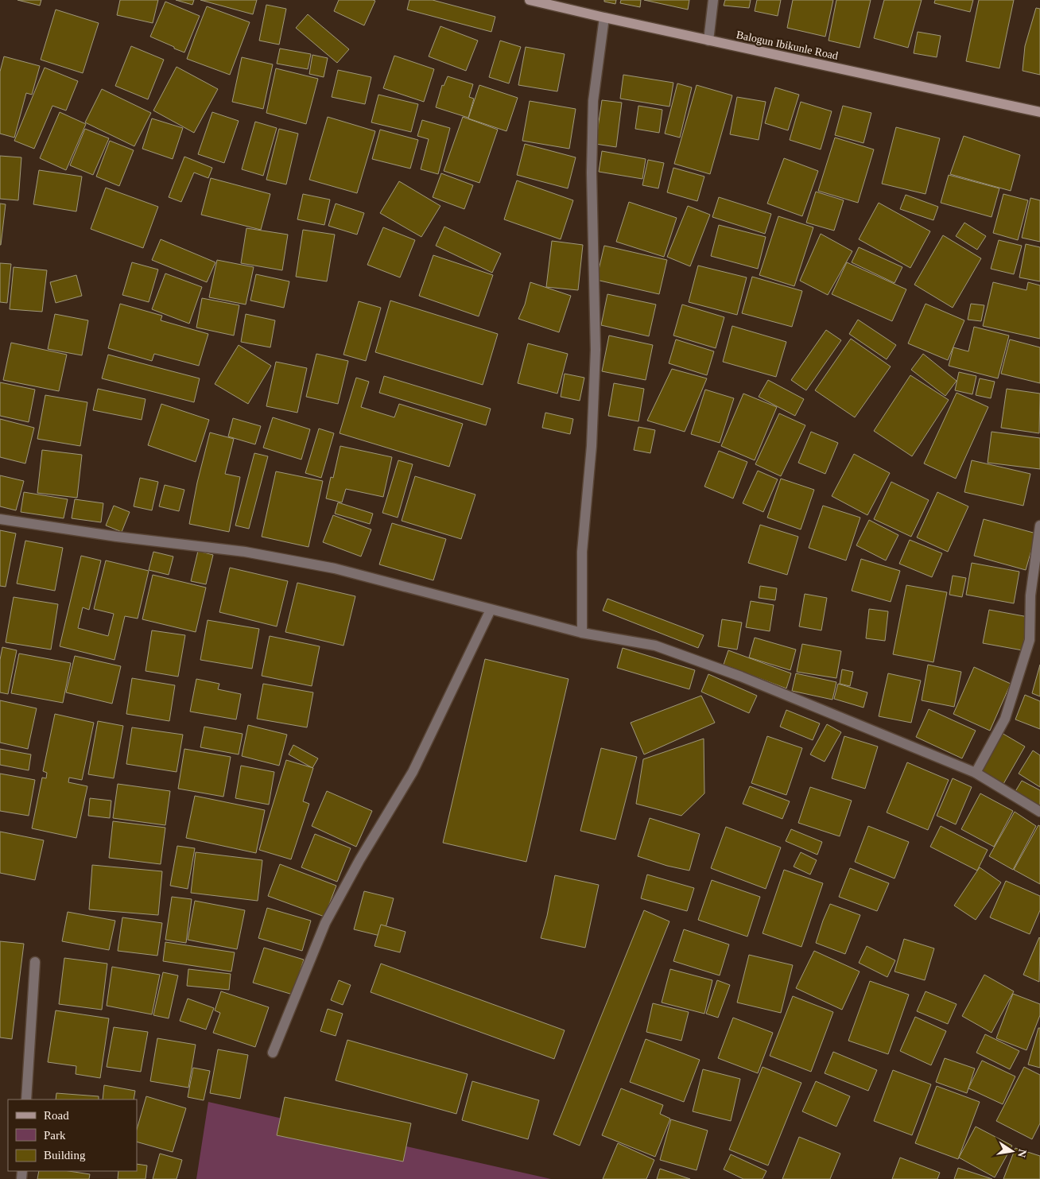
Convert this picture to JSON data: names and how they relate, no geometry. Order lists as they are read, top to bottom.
{
  "streets": {
    "street": ["Balogun Ibikunle Road"]
  },
  "legend": ["Road", "Park", "Building"],
  "north": "right"
}
